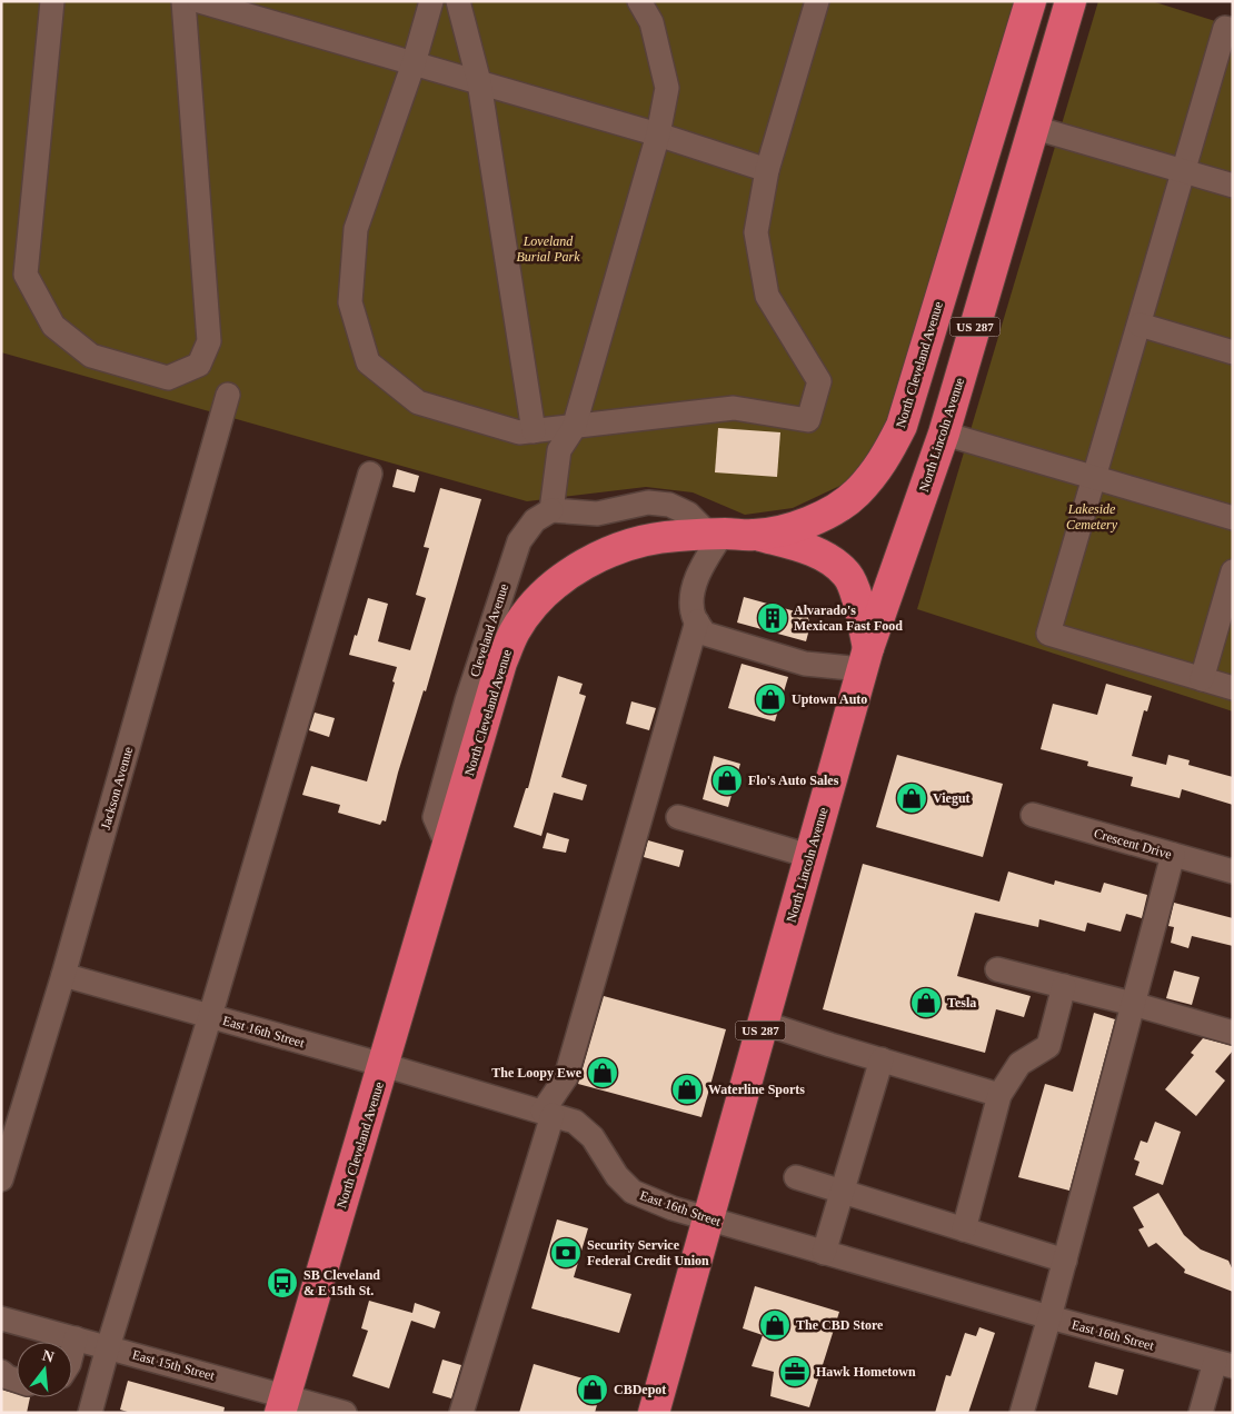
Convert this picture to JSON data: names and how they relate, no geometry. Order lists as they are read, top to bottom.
{
  "streets": {
    "highway": ["US 287", "North Cleveland Avenue", "North Lincoln Avenue"],
    "street": [
      "Cleveland Avenue",
      "Jackson Avenue",
      "Crescent Drive",
      "East 16th Street",
      "East 15th Street"
    ]
  },
  "crossings": [
    ["North Cleveland Avenue", "Cleveland Avenue"],
    ["North Cleveland Avenue", "East 16th Street"],
    ["North Cleveland Avenue", "East 15th Street"],
    ["North Lincoln Avenue", "East 16th Street"],
    ["Jackson Avenue", "East 16th Street"]
  ],
  "parks": ["Loveland Burial Park", "Lakeside Cemetery"],
  "places": {
    "building": ["Alvarado's Mexican Fast Food"],
    "shop": [
      "Uptown Auto",
      "Flo's Auto Sales",
      "Viegut",
      "Tesla",
      "The Loopy Ewe",
      "Waterline Sports",
      "The CBD Store",
      "CBDepot"
    ],
    "bank": ["Security Service Federal Credit Union"],
    "bus stop": ["SB Cleveland & E 15th St."],
    "office": ["Hawk Hometown"]
  },
  "north": "top"
}
